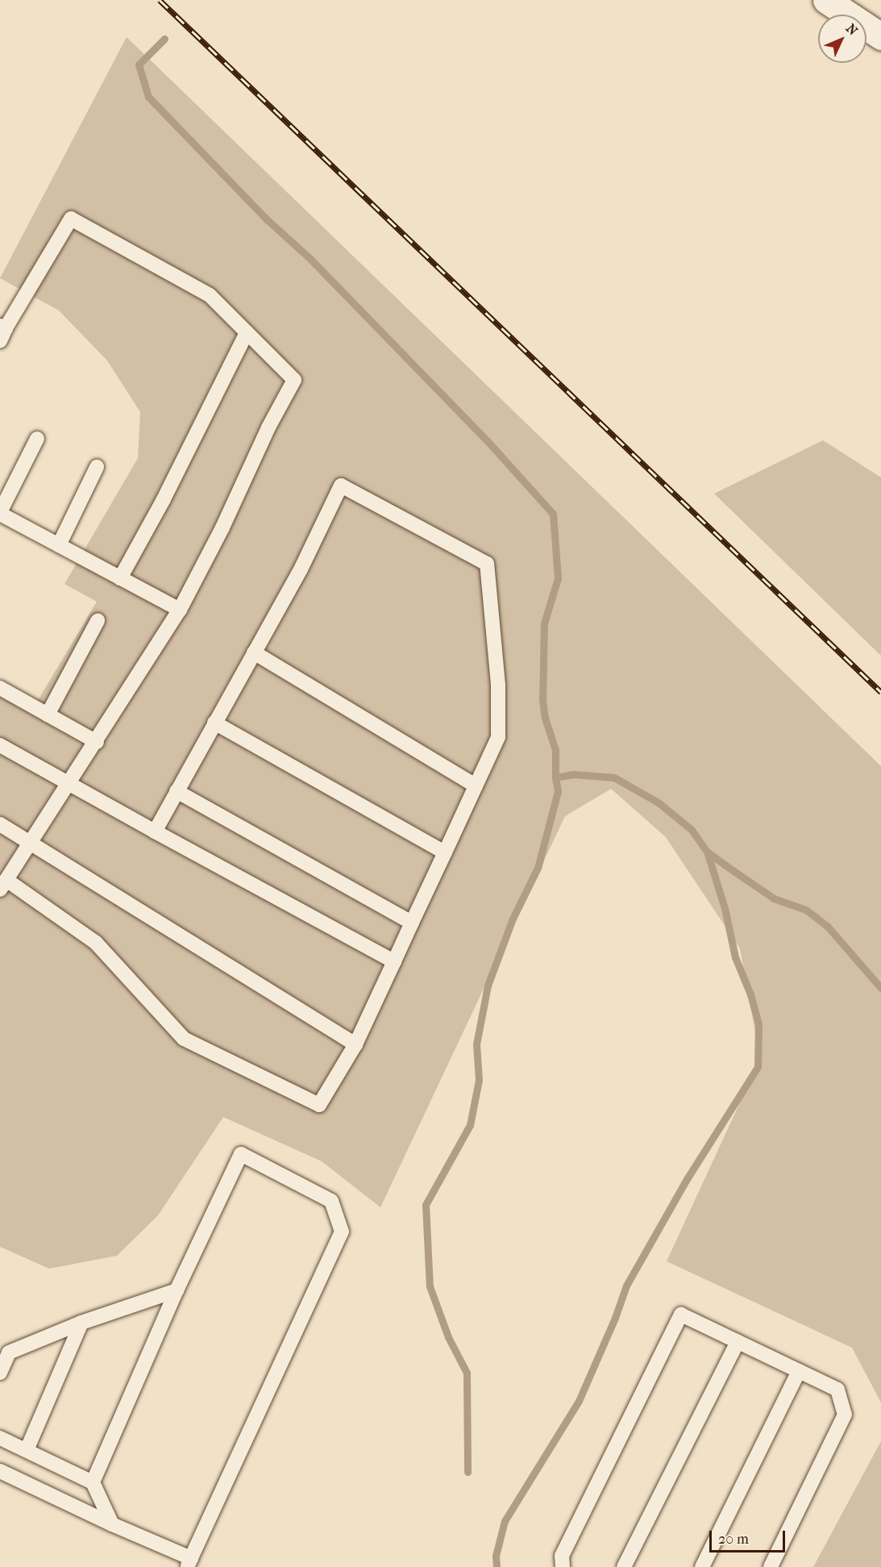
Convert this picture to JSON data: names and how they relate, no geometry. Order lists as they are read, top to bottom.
{
  "scale_bar": "20 m",
  "north": "top right"
}
